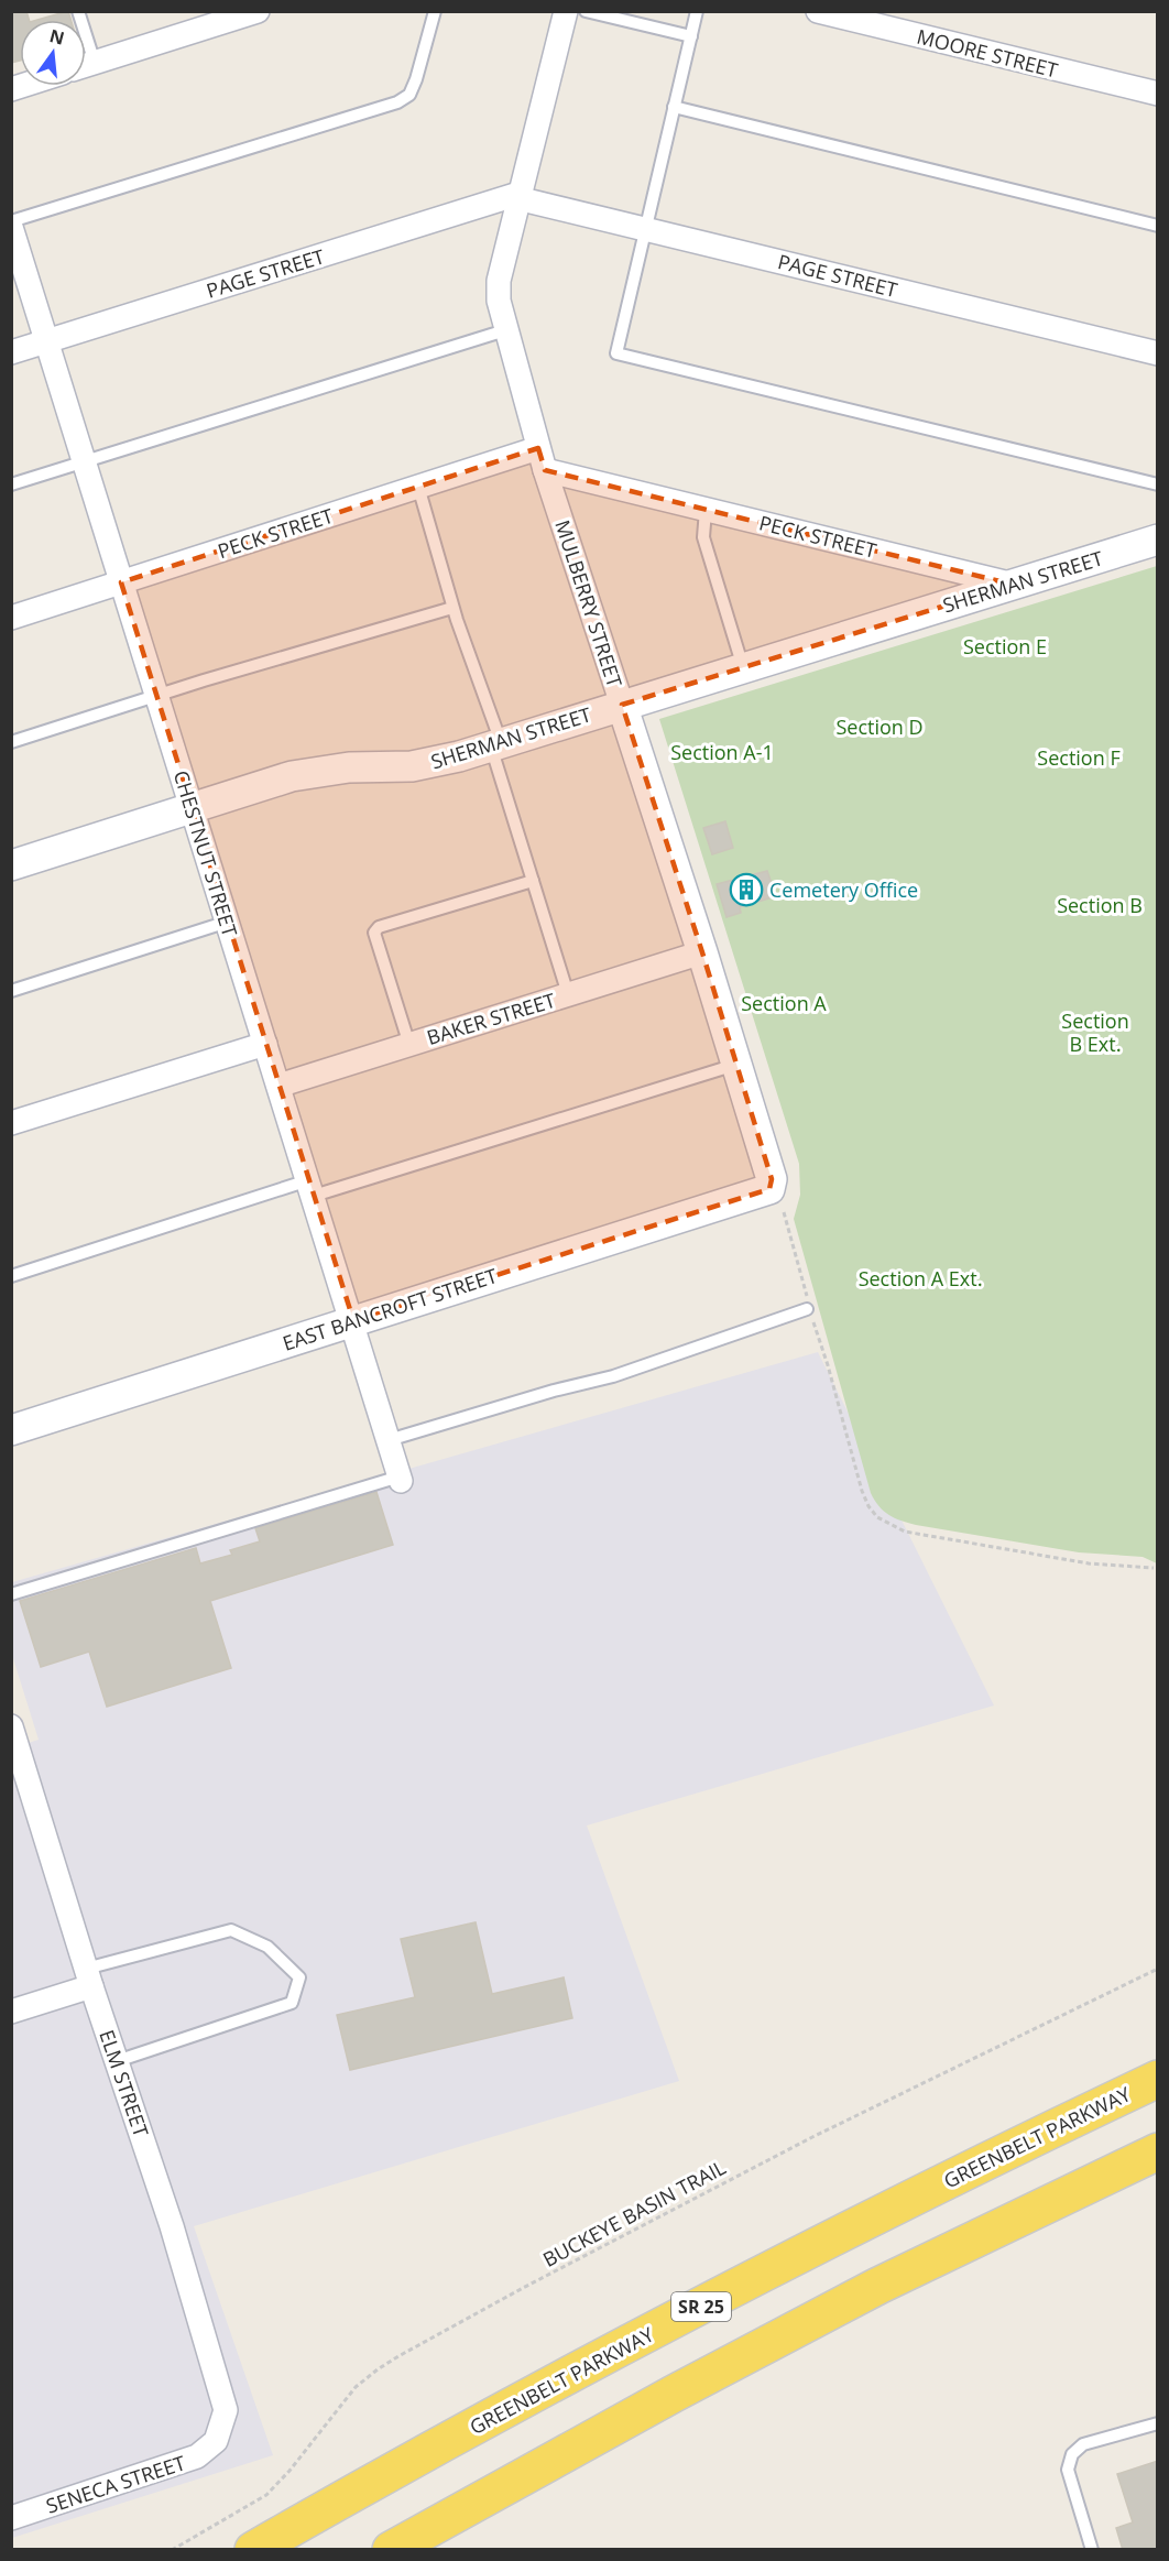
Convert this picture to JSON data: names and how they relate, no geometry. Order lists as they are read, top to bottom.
{
  "streets": {
    "main road": ["GREENBELT PARKWAY", "SR 25"],
    "street": [
      "MOORE STREET",
      "PAGE STREET",
      "PECK STREET",
      "SHERMAN STREET",
      "MULBERRY STREET",
      "CHESTNUT STREET",
      "BAKER STREET",
      "EAST BANCROFT STREET",
      "ELM STREET",
      "SENECA STREET"
    ],
    "path": ["BUCKEYE BASIN TRAIL"]
  },
  "crossings": [
    ["PAGE STREET", "MULBERRY STREET"],
    ["PAGE STREET", "CHESTNUT STREET"],
    ["PECK STREET", "SHERMAN STREET"],
    ["PECK STREET", "MULBERRY STREET"],
    ["PECK STREET", "CHESTNUT STREET"],
    ["SHERMAN STREET", "MULBERRY STREET"],
    ["SHERMAN STREET", "CHESTNUT STREET"],
    ["MULBERRY STREET", "BAKER STREET"],
    ["MULBERRY STREET", "EAST BANCROFT STREET"],
    ["CHESTNUT STREET", "BAKER STREET"],
    ["CHESTNUT STREET", "EAST BANCROFT STREET"],
    ["ELM STREET", "SENECA STREET"]
  ],
  "parks": [
    "Section E",
    "Section D",
    "Section A-1",
    "Section F",
    "Section B",
    "Section A",
    "Section B Ext.",
    "Section A Ext."
  ],
  "places": {
    "building": ["Cemetery Office"]
  },
  "north": "top"
}
